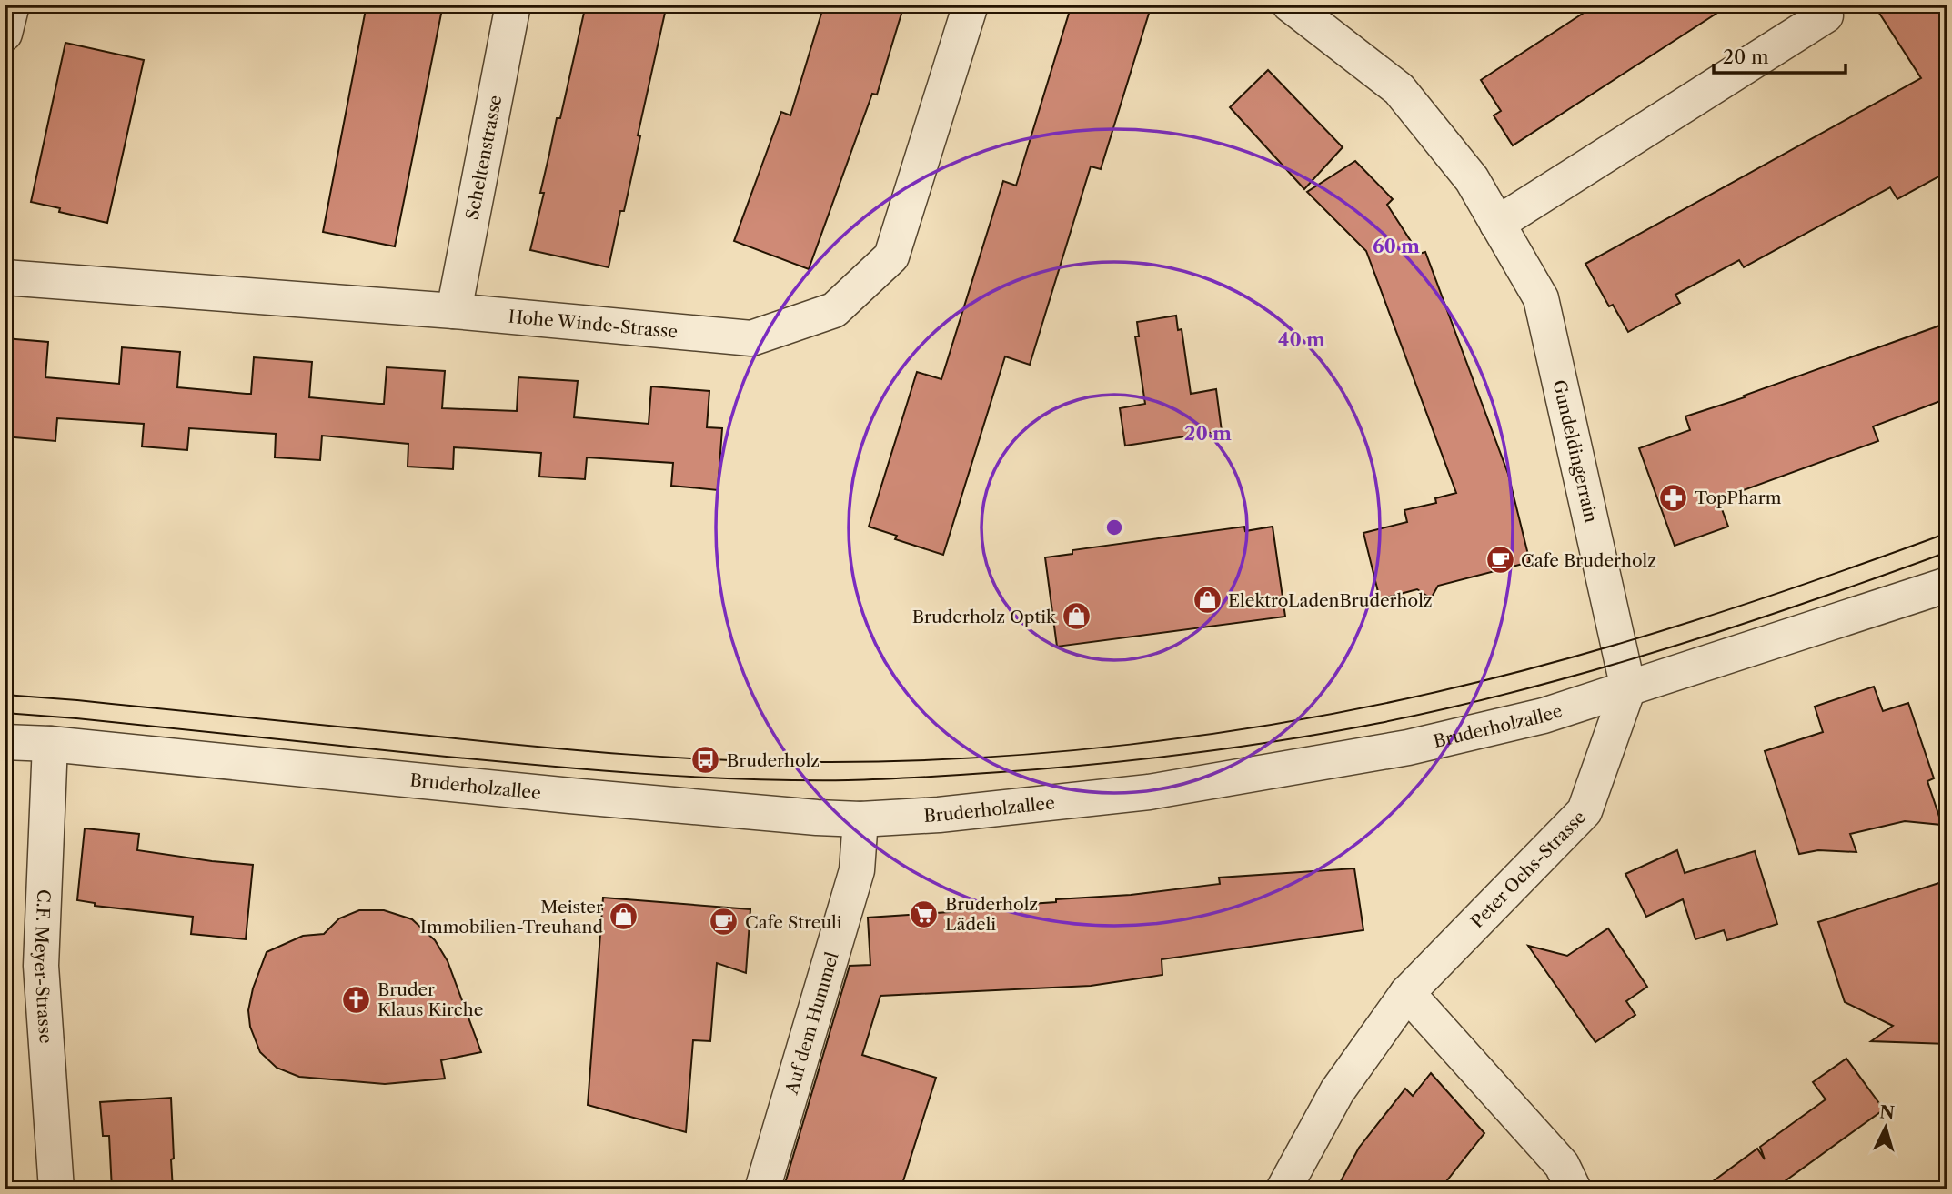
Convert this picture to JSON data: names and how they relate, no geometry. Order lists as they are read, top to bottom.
{
  "streets": {
    "street": [
      "Scheltenstrasse",
      "Hohe Winde-Strasse",
      "Gundeldingerrain",
      "Bruderholzallee",
      "Peter Ochs-Strasse",
      "C.F. Meyer-Strasse",
      "Auf dem Hummel"
    ]
  },
  "crossings": [
    ["Scheltenstrasse", "Hohe Winde-Strasse"],
    ["Gundeldingerrain", "Bruderholzallee"],
    ["Gundeldingerrain", "Peter Ochs-Strasse"],
    ["Bruderholzallee", "Peter Ochs-Strasse"],
    ["Bruderholzallee", "C.F. Meyer-Strasse"],
    ["Bruderholzallee", "Auf dem Hummel"]
  ],
  "places": {
    "pharmacy": ["TopPharm"],
    "cafe": ["Cafe Bruderholz", "Cafe Streuli"],
    "shop": ["ElektroLadenBruderholz", "Bruderholz Optik", "Meister Immobilien-Treuhand"],
    "bus stop": ["Bruderholz"],
    "supermarket": ["Bruderholz Lädeli"],
    "church": ["Bruder Klaus Kirche"]
  },
  "scale_bar": "20 m",
  "north": "top",
  "rings": ["60 m", "40 m", "20 m"]
}
